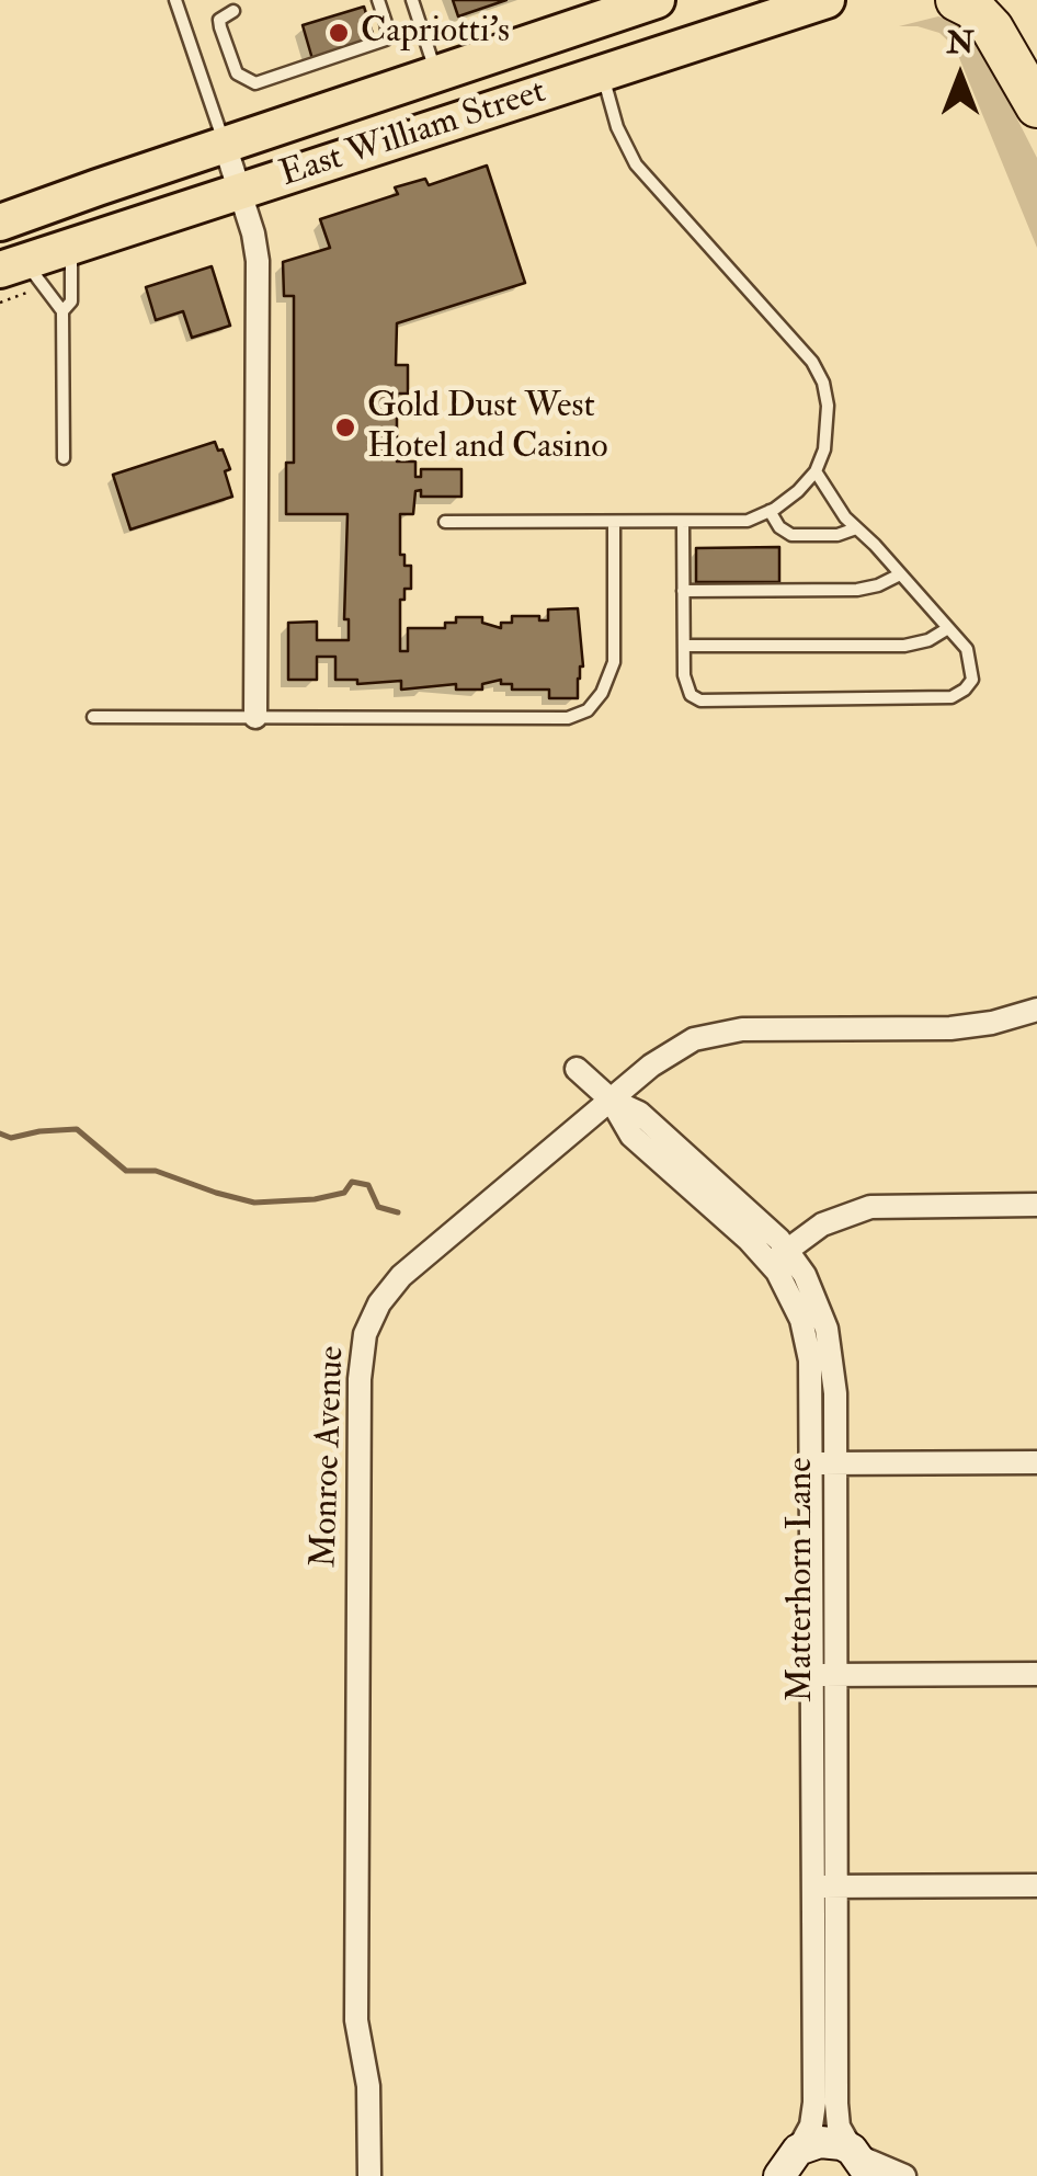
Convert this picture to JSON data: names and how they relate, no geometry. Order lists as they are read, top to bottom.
{
  "streets": {
    "main road": ["East William Street"],
    "street": ["Monroe Avenue", "Matterhorn Lane"]
  },
  "crossings": [
    ["Monroe Avenue", "Matterhorn Lane"]
  ],
  "places": ["Capriotti's", "Gold Dust West Hotel and Casino"],
  "north": "top"
}
